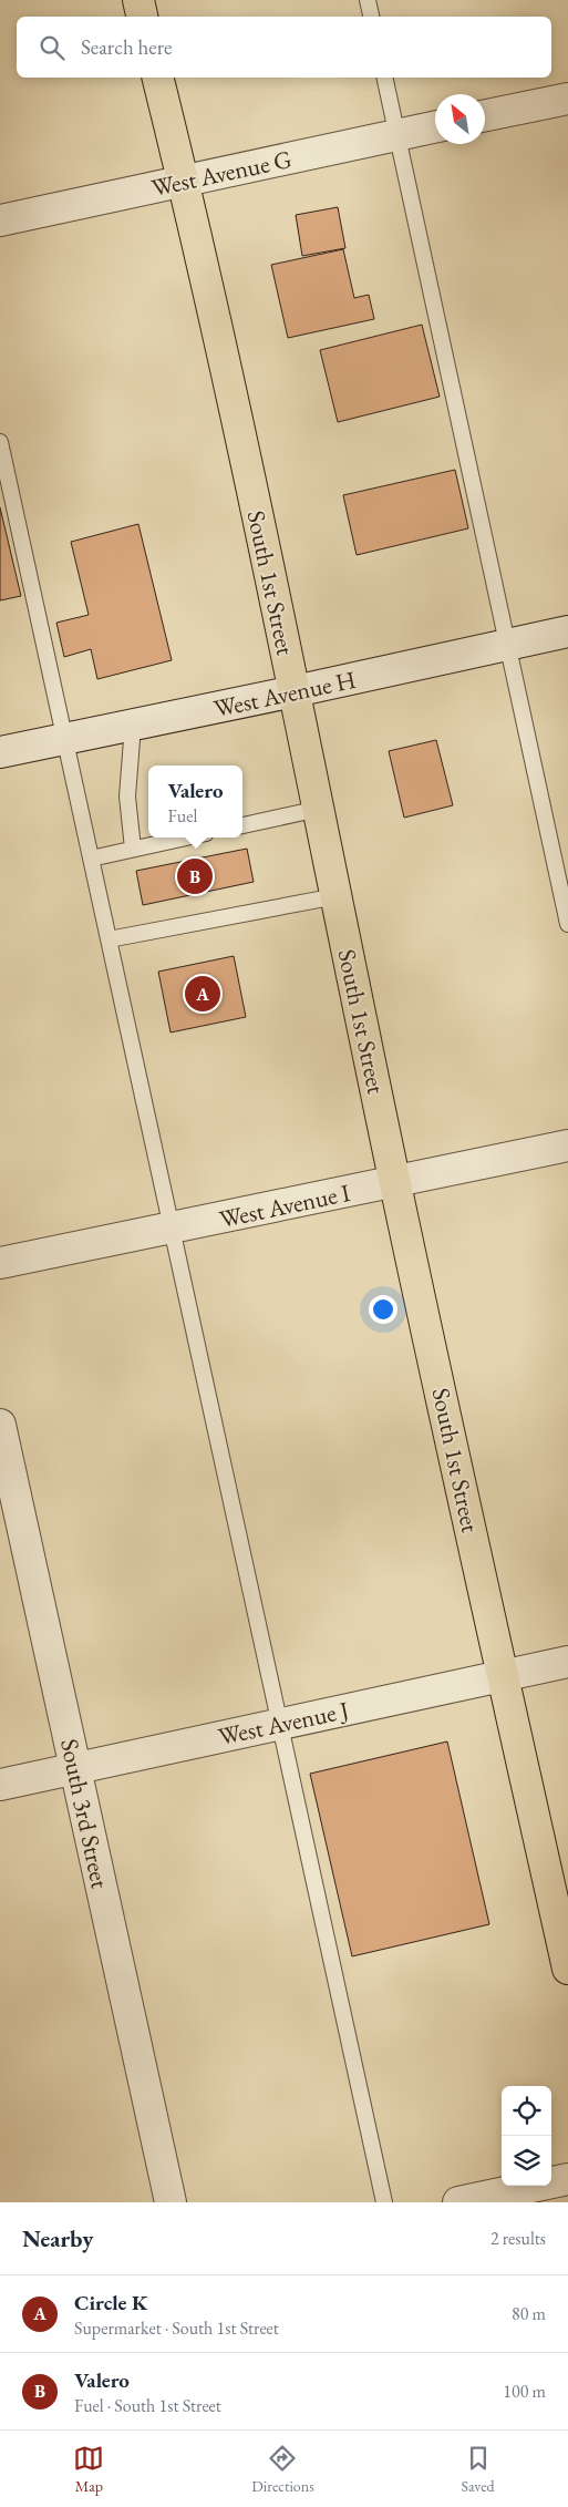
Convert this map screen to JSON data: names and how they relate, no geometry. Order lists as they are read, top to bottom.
{
  "streets": {
    "main road": ["South 1st Street"],
    "street": [
      "West Avenue G",
      "West Avenue H",
      "West Avenue I",
      "West Avenue J",
      "South 3rd Street"
    ]
  },
  "crossings": [
    ["West Avenue G", "South 1st Street"],
    ["South 1st Street", "West Avenue H"],
    ["South 1st Street", "West Avenue I"],
    ["South 1st Street", "West Avenue J"],
    ["West Avenue J", "South 3rd Street"]
  ],
  "north": "top left",
  "page": {
    "search": "Search here",
    "popup": ["Valero", "Fuel"],
    "pins": ["B", "A"],
    "heading": ["Nearby", "2 results"],
    "list": [
      {
        "mark": "A",
        "name": "Circle K",
        "note": "Supermarket · South 1st Street",
        "value": "80 m"
      },
      {
        "mark": "B",
        "name": "Valero",
        "note": "Fuel · South 1st Street",
        "value": "100 m"
      }
    ],
    "nav": ["Map", "Directions", "Saved"]
  }
}
